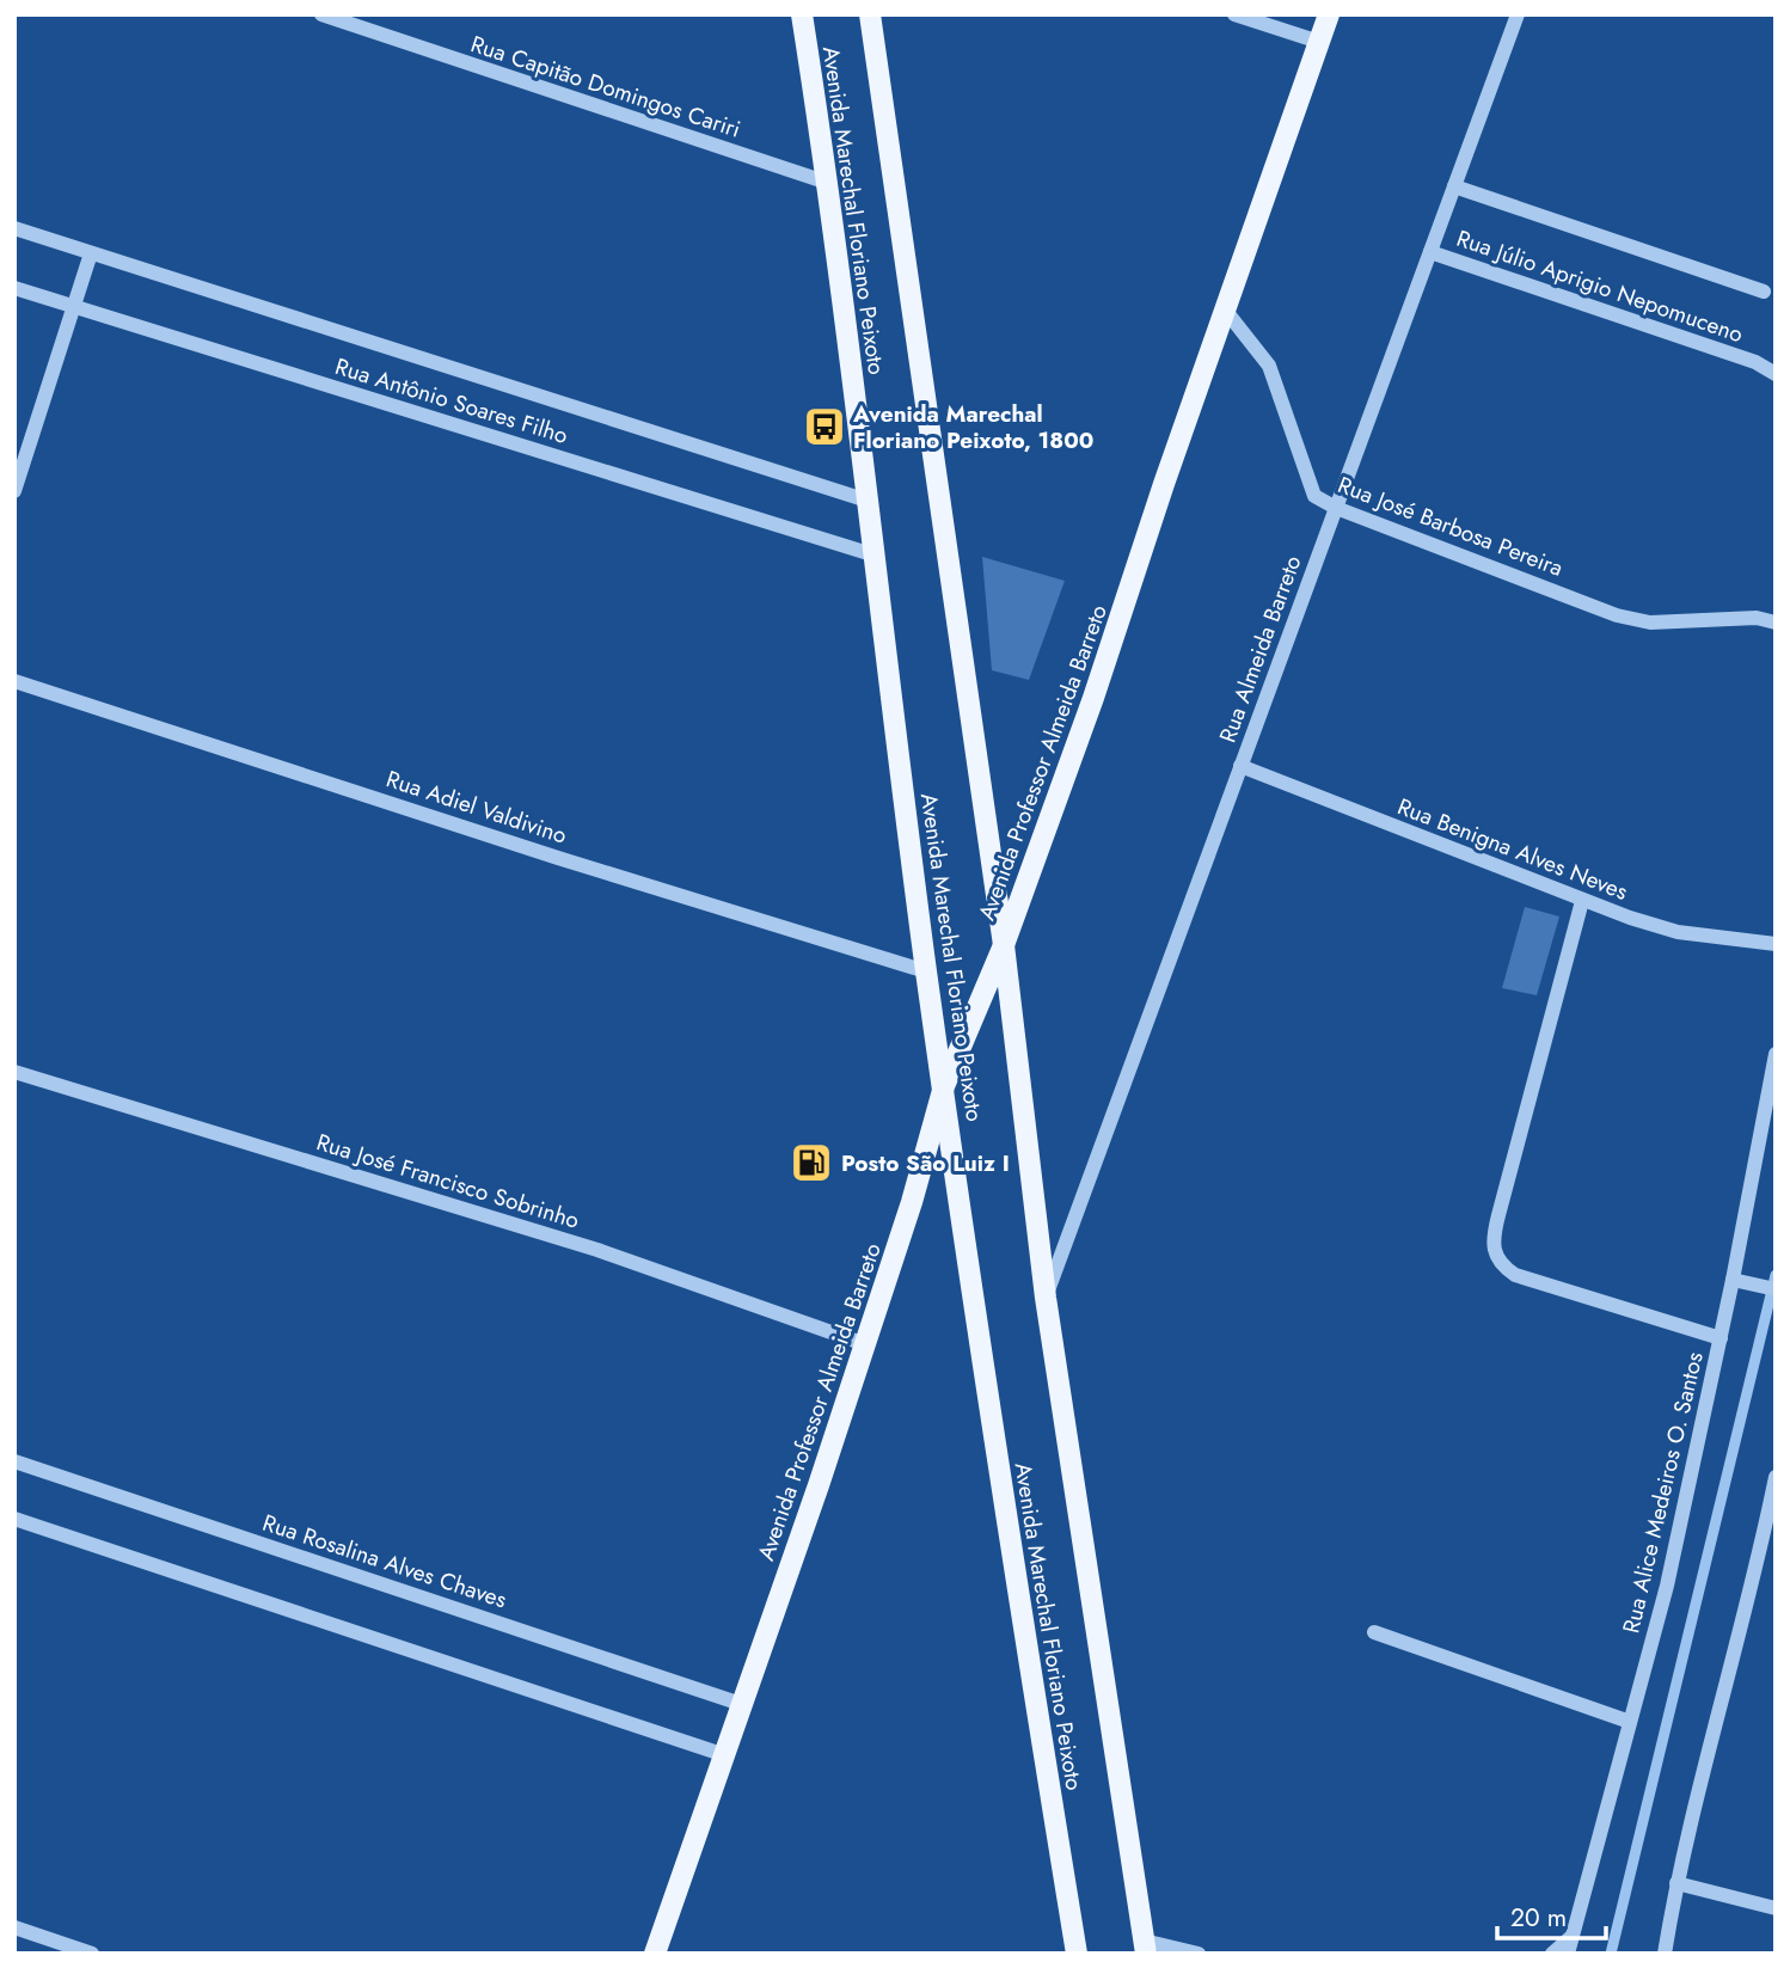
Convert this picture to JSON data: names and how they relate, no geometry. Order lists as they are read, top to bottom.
{
  "streets": {
    "main road": ["Avenida Marechal Floriano Peixoto", "Avenida Professor Almeida Barreto"],
    "street": [
      "Rua Capitão Domingos Cariri",
      "Rua Júlio Aprigio Nepomuceno",
      "Rua Antônio Soares Filho",
      "Rua José Barbosa Pereira",
      "Rua Almeida Barreto",
      "Rua Adiel Valdivino",
      "Rua Benigna Alves Neves",
      "Rua José Francisco Sobrinho",
      "Rua Alice Medeiros O. Santos",
      "Rua Rosalina Alves Chaves"
    ]
  },
  "crossings": [
    ["Rua Capitão Domingos Cariri", "Avenida Marechal Floriano Peixoto"],
    ["Avenida Marechal Floriano Peixoto", "Rua Antônio Soares Filho"],
    ["Avenida Marechal Floriano Peixoto", "Rua Almeida Barreto"],
    ["Avenida Marechal Floriano Peixoto", "Avenida Professor Almeida Barreto"],
    ["Avenida Marechal Floriano Peixoto", "Rua Adiel Valdivino"],
    ["Rua Júlio Aprigio Nepomuceno", "Rua Almeida Barreto"],
    ["Rua José Barbosa Pereira", "Rua Almeida Barreto"],
    ["Rua José Barbosa Pereira", "Avenida Professor Almeida Barreto"],
    ["Rua Almeida Barreto", "Rua Benigna Alves Neves"],
    ["Avenida Professor Almeida Barreto", "Rua José Francisco Sobrinho"],
    ["Avenida Professor Almeida Barreto", "Rua Rosalina Alves Chaves"]
  ],
  "places": {
    "bus stop": ["Avenida Marechal Floriano Peixoto, 1800"],
    "fuel station": ["Posto São Luiz I"]
  },
  "scale_bar": "20 m"
}
